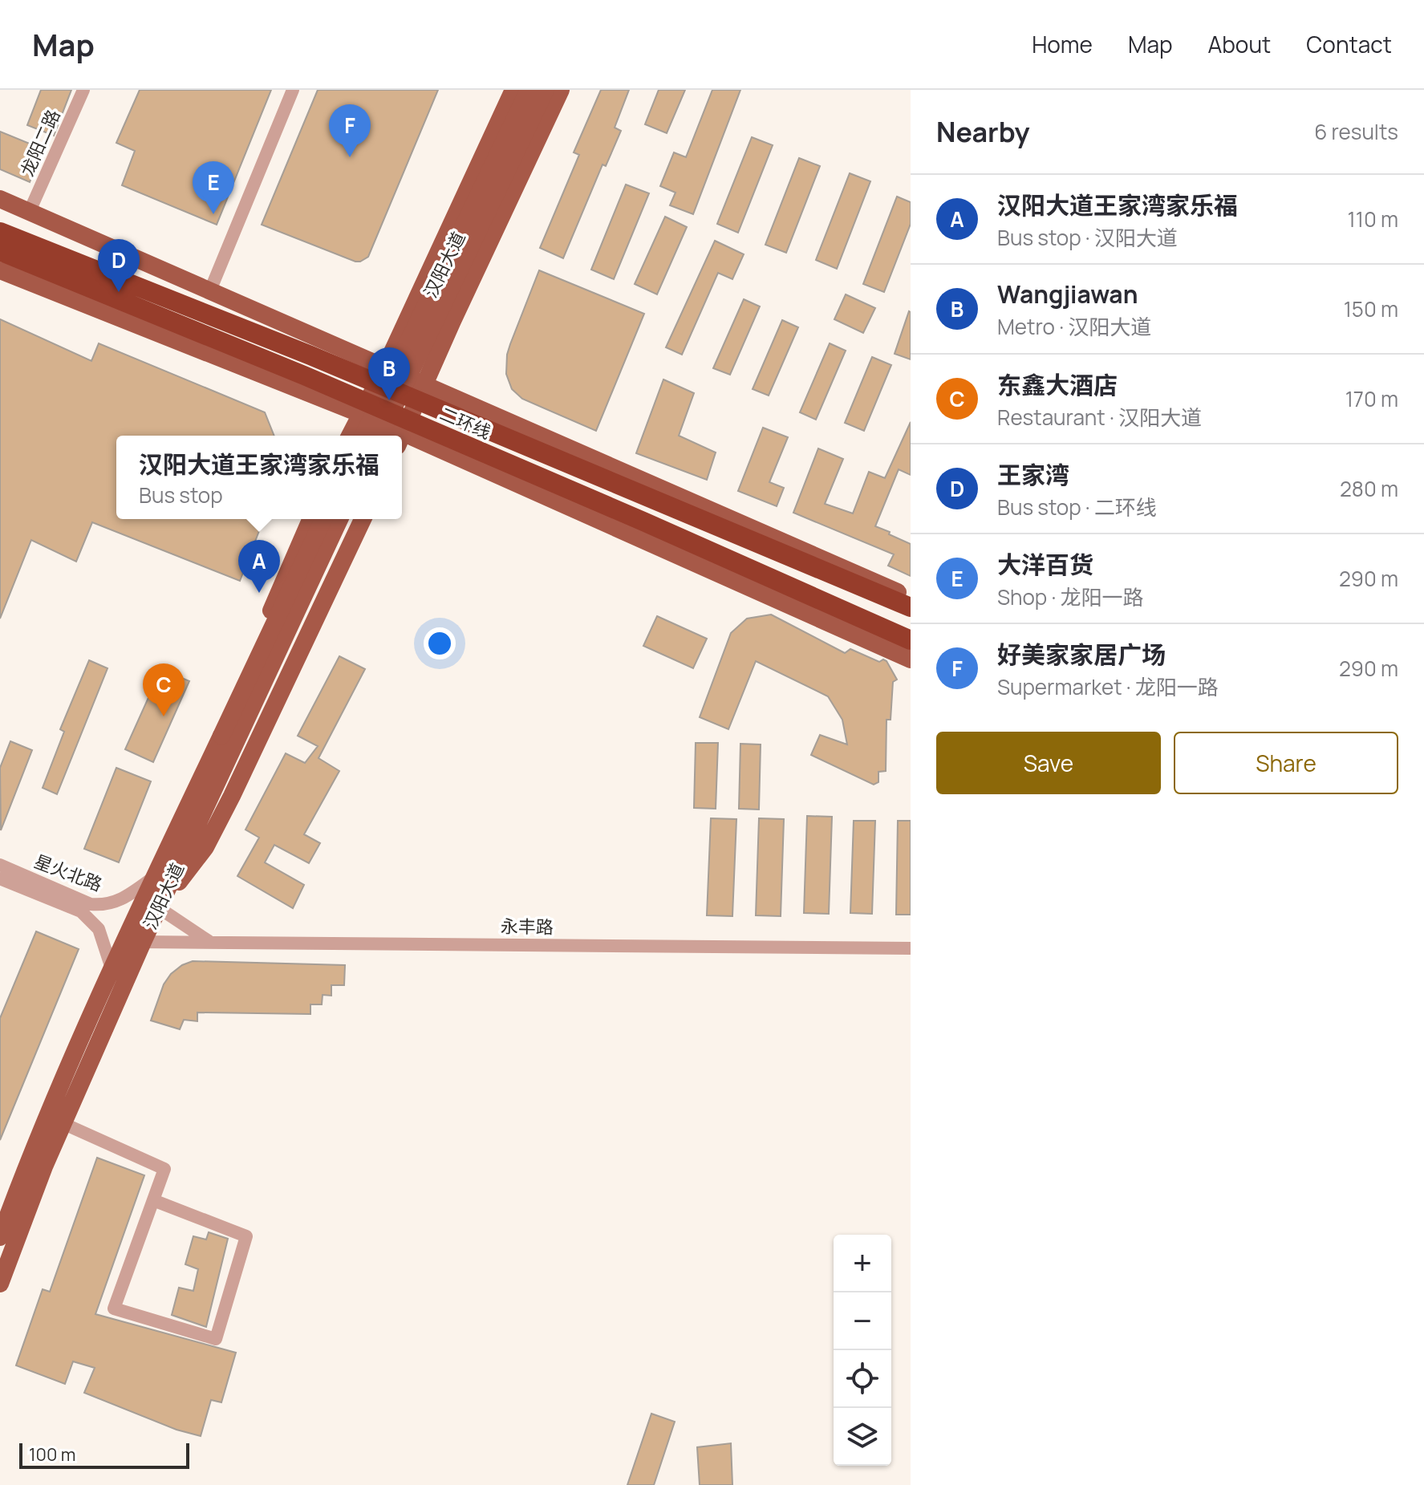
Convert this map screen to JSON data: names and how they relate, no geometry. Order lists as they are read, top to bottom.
{
  "streets": {
    "highway": ["二环线"],
    "main road": ["汉阳大道"],
    "street": ["龙阳二路", "星火北路", "永丰路"]
  },
  "crossings": [
    ["汉阳大道", "星火北路"],
    ["汉阳大道", "永丰路"]
  ],
  "scale_bar": "100 m",
  "page": {
    "header": "Map",
    "nav": [
      "Home",
      "Map",
      "About",
      "Contact"
    ],
    "heading": ["Nearby", "6 results"],
    "pins": [
      "F",
      "E",
      "D",
      "B",
      "A",
      "C"
    ],
    "list": [
      {
        "mark": "A",
        "name": "汉阳大道王家湾家乐福",
        "note": "Bus stop · 汉阳大道",
        "value": "110 m"
      },
      {
        "mark": "B",
        "name": "Wangjiawan",
        "note": "Metro · 汉阳大道",
        "value": "150 m"
      },
      {
        "mark": "C",
        "name": "东鑫大酒店",
        "note": "Restaurant · 汉阳大道",
        "value": "170 m"
      },
      {
        "mark": "D",
        "name": "王家湾",
        "note": "Bus stop · 二环线",
        "value": "280 m"
      },
      {
        "mark": "E",
        "name": "大洋百货",
        "note": "Shop · 龙阳一路",
        "value": "290 m"
      },
      {
        "mark": "F",
        "name": "好美家家居广场",
        "note": "Supermarket · 龙阳一路",
        "value": "290 m"
      }
    ],
    "popup": ["汉阳大道王家湾家乐福", "Bus stop"],
    "buttons": ["Save", "Share"],
    "map_buttons": ["+", "−"],
    "scale": "100 m"
  }
}
